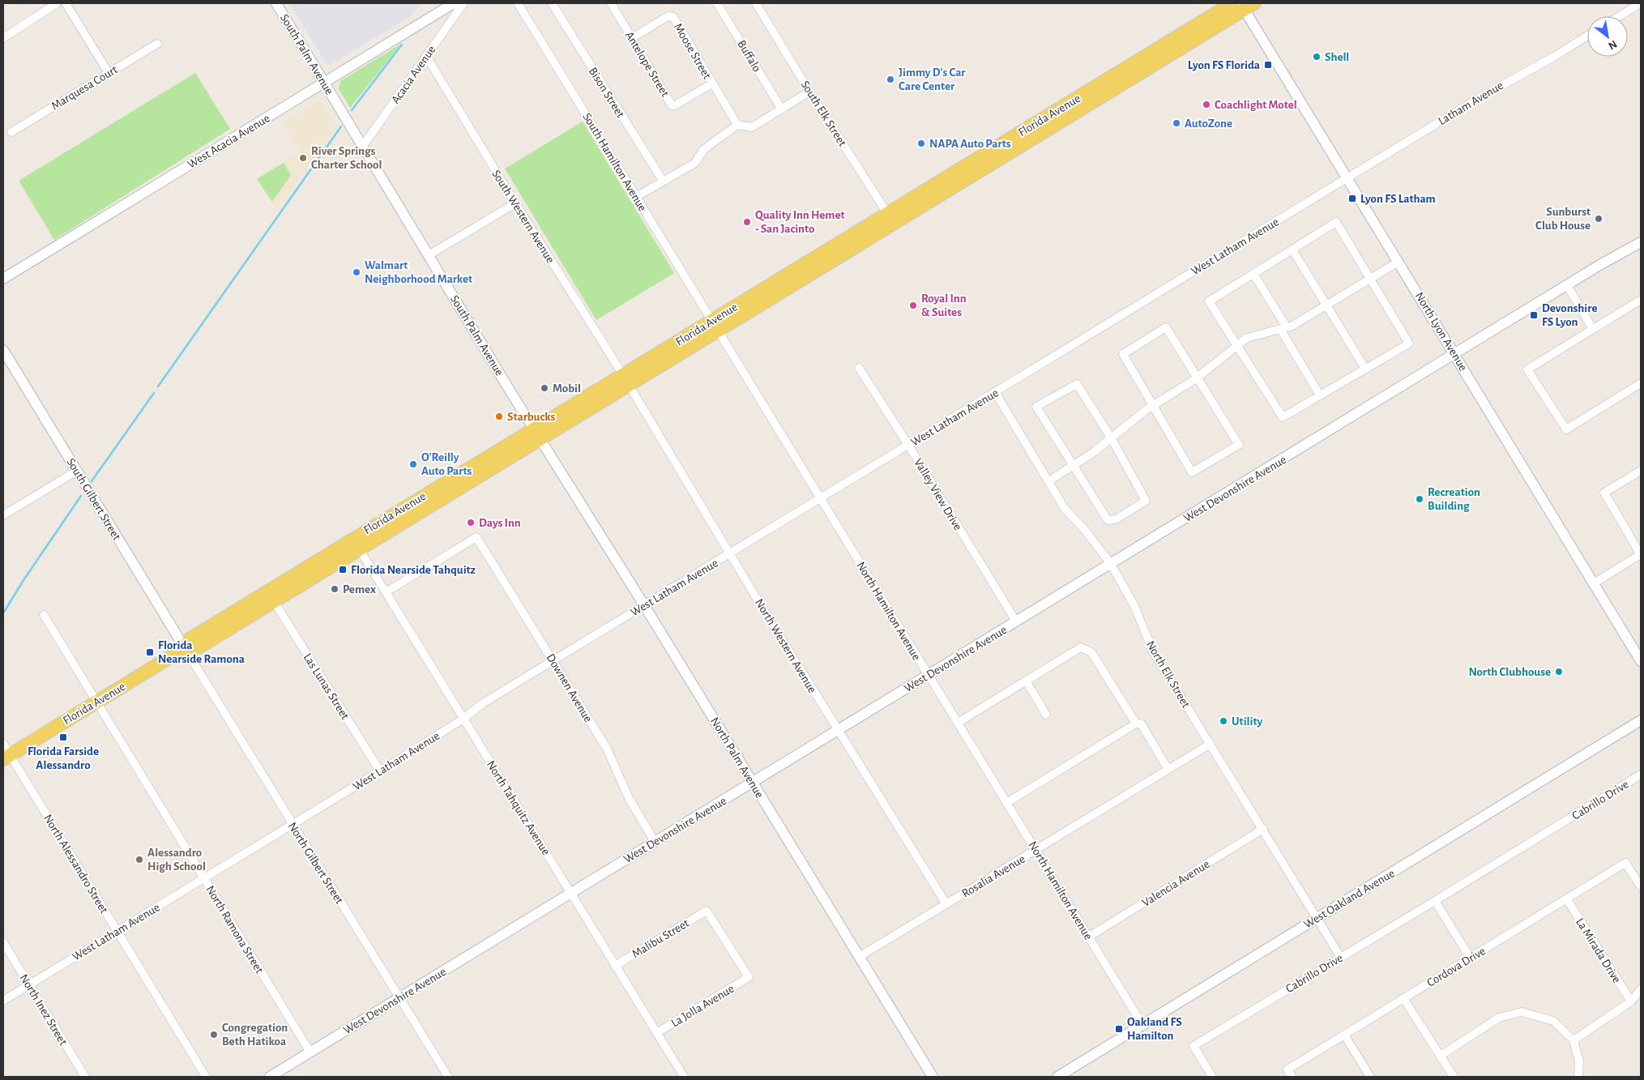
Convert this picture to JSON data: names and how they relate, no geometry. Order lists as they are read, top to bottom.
{
  "streets": {
    "main road": ["Florida Avenue"],
    "street": [
      "Moose Street",
      "South Palm Avenue",
      "Buffalo",
      "Antelope Street",
      "Acacia Avenue",
      "Marquesa Court",
      "Bison Street",
      "Latham Avenue",
      "South Elk Street",
      "West Acacia Avenue",
      "South Hamilton Avenue",
      "South Western Avenue",
      "West Latham Avenue",
      "North Lyon Avenue",
      "West Devonshire Avenue",
      "Valley View Drive",
      "South Gilbert Street",
      "North Hamilton Avenue",
      "North Western Avenue",
      "North Elk Street",
      "Las Lunas Street",
      "Downen Avenue",
      "North Palm Avenue",
      "Cabrillo Drive",
      "North Tahquitz Avenue",
      "North Gilbert Street",
      "North Alessandro Street",
      "Rosalia Avenue",
      "Valencia Avenue",
      "West Oakland Avenue",
      "North Ramona Street",
      "Malibu Street",
      "La Mirada Drive",
      "Cordova Drive",
      "La Jolla Avenue",
      "North Inez Street"
    ]
  },
  "crossings": [
    ["Moose Street", "Antelope Street"],
    ["South Palm Avenue", "Acacia Avenue"],
    ["South Palm Avenue", "Florida Avenue"],
    ["South Palm Avenue", "West Acacia Avenue"],
    ["South Palm Avenue", "North Palm Avenue"],
    ["Acacia Avenue", "South Western Avenue"],
    ["Latham Avenue", "West Latham Avenue"],
    ["Latham Avenue", "North Lyon Avenue"],
    ["South Elk Street", "Florida Avenue"],
    ["Florida Avenue", "South Hamilton Avenue"],
    ["Florida Avenue", "South Western Avenue"],
    ["Florida Avenue", "North Lyon Avenue"],
    ["Florida Avenue", "South Gilbert Street"],
    ["Florida Avenue", "North Hamilton Avenue"],
    ["Florida Avenue", "North Western Avenue"],
    ["Florida Avenue", "Las Lunas Street"],
    ["Florida Avenue", "North Palm Avenue"],
    ["Florida Avenue", "North Tahquitz Avenue"],
    ["Florida Avenue", "North Gilbert Street"],
    ["Florida Avenue", "North Alessandro Street"],
    ["Florida Avenue", "North Ramona Street"],
    ["South Hamilton Avenue", "North Hamilton Avenue"],
    ["South Western Avenue", "North Western Avenue"],
    ["West Latham Avenue", "North Lyon Avenue"],
    ["West Latham Avenue", "Valley View Drive"],
    ["West Latham Avenue", "North Hamilton Avenue"],
    ["West Latham Avenue", "North Western Avenue"],
    ["West Latham Avenue", "North Elk Street"],
    ["West Latham Avenue", "Las Lunas Street"],
    ["West Latham Avenue", "Downen Avenue"],
    ["West Latham Avenue", "North Palm Avenue"],
    ["West Latham Avenue", "North Tahquitz Avenue"],
    ["West Latham Avenue", "North Gilbert Street"],
    ["West Latham Avenue", "North Alessandro Street"],
    ["West Latham Avenue", "North Ramona Street"],
    ["West Latham Avenue", "North Inez Street"],
    ["North Lyon Avenue", "West Devonshire Avenue"],
    ["West Devonshire Avenue", "Valley View Drive"],
    ["West Devonshire Avenue", "North Hamilton Avenue"],
    ["West Devonshire Avenue", "North Western Avenue"],
    ["West Devonshire Avenue", "North Elk Street"],
    ["West Devonshire Avenue", "Downen Avenue"],
    ["West Devonshire Avenue", "North Palm Avenue"],
    ["West Devonshire Avenue", "North Tahquitz Avenue"],
    ["West Devonshire Avenue", "North Gilbert Street"],
    ["West Devonshire Avenue", "North Ramona Street"],
    ["South Gilbert Street", "North Gilbert Street"],
    ["North Hamilton Avenue", "Rosalia Avenue"],
    ["North Hamilton Avenue", "Valencia Avenue"],
    ["North Hamilton Avenue", "West Oakland Avenue"],
    ["North Western Avenue", "Rosalia Avenue"],
    ["North Elk Street", "Cabrillo Drive"],
    ["North Elk Street", "Rosalia Avenue"],
    ["North Elk Street", "Valencia Avenue"],
    ["North Elk Street", "West Oakland Avenue"],
    ["Downen Avenue", "North Tahquitz Avenue"],
    ["North Palm Avenue", "Rosalia Avenue"],
    ["North Tahquitz Avenue", "Malibu Street"],
    ["North Tahquitz Avenue", "La Jolla Avenue"],
    ["Malibu Street", "La Jolla Avenue"],
    ["La Mirada Drive", "Cordova Drive"]
  ],
  "places": {
    "other": [
      "Shell",
      "Jimmy D's Car Care Center",
      "Coachlight Motel",
      "AutoZone",
      "NAPA Auto Parts",
      "River Springs Charter School",
      "Sunburst Club House",
      "Quality Inn Hemet - San Jacinto",
      "Walmart Neighborhood Market",
      "Royal Inn & Suites",
      "Mobil",
      "Starbucks",
      "O'Reilly Auto Parts",
      "Recreation Building",
      "Days Inn",
      "Pemex",
      "North Clubhouse",
      "Utility",
      "Alessandro High School",
      "Congregation Beth Hatikoa"
    ],
    "transit": [
      "Lyon FS Florida",
      "Lyon FS Latham",
      "Devonshire FS Lyon",
      "Florida Nearside Tahquitz",
      "Florida Nearside Ramona",
      "Florida Farside Alessandro",
      "Oakland FS Hamilton"
    ]
  },
  "north": "bottom right"
}
